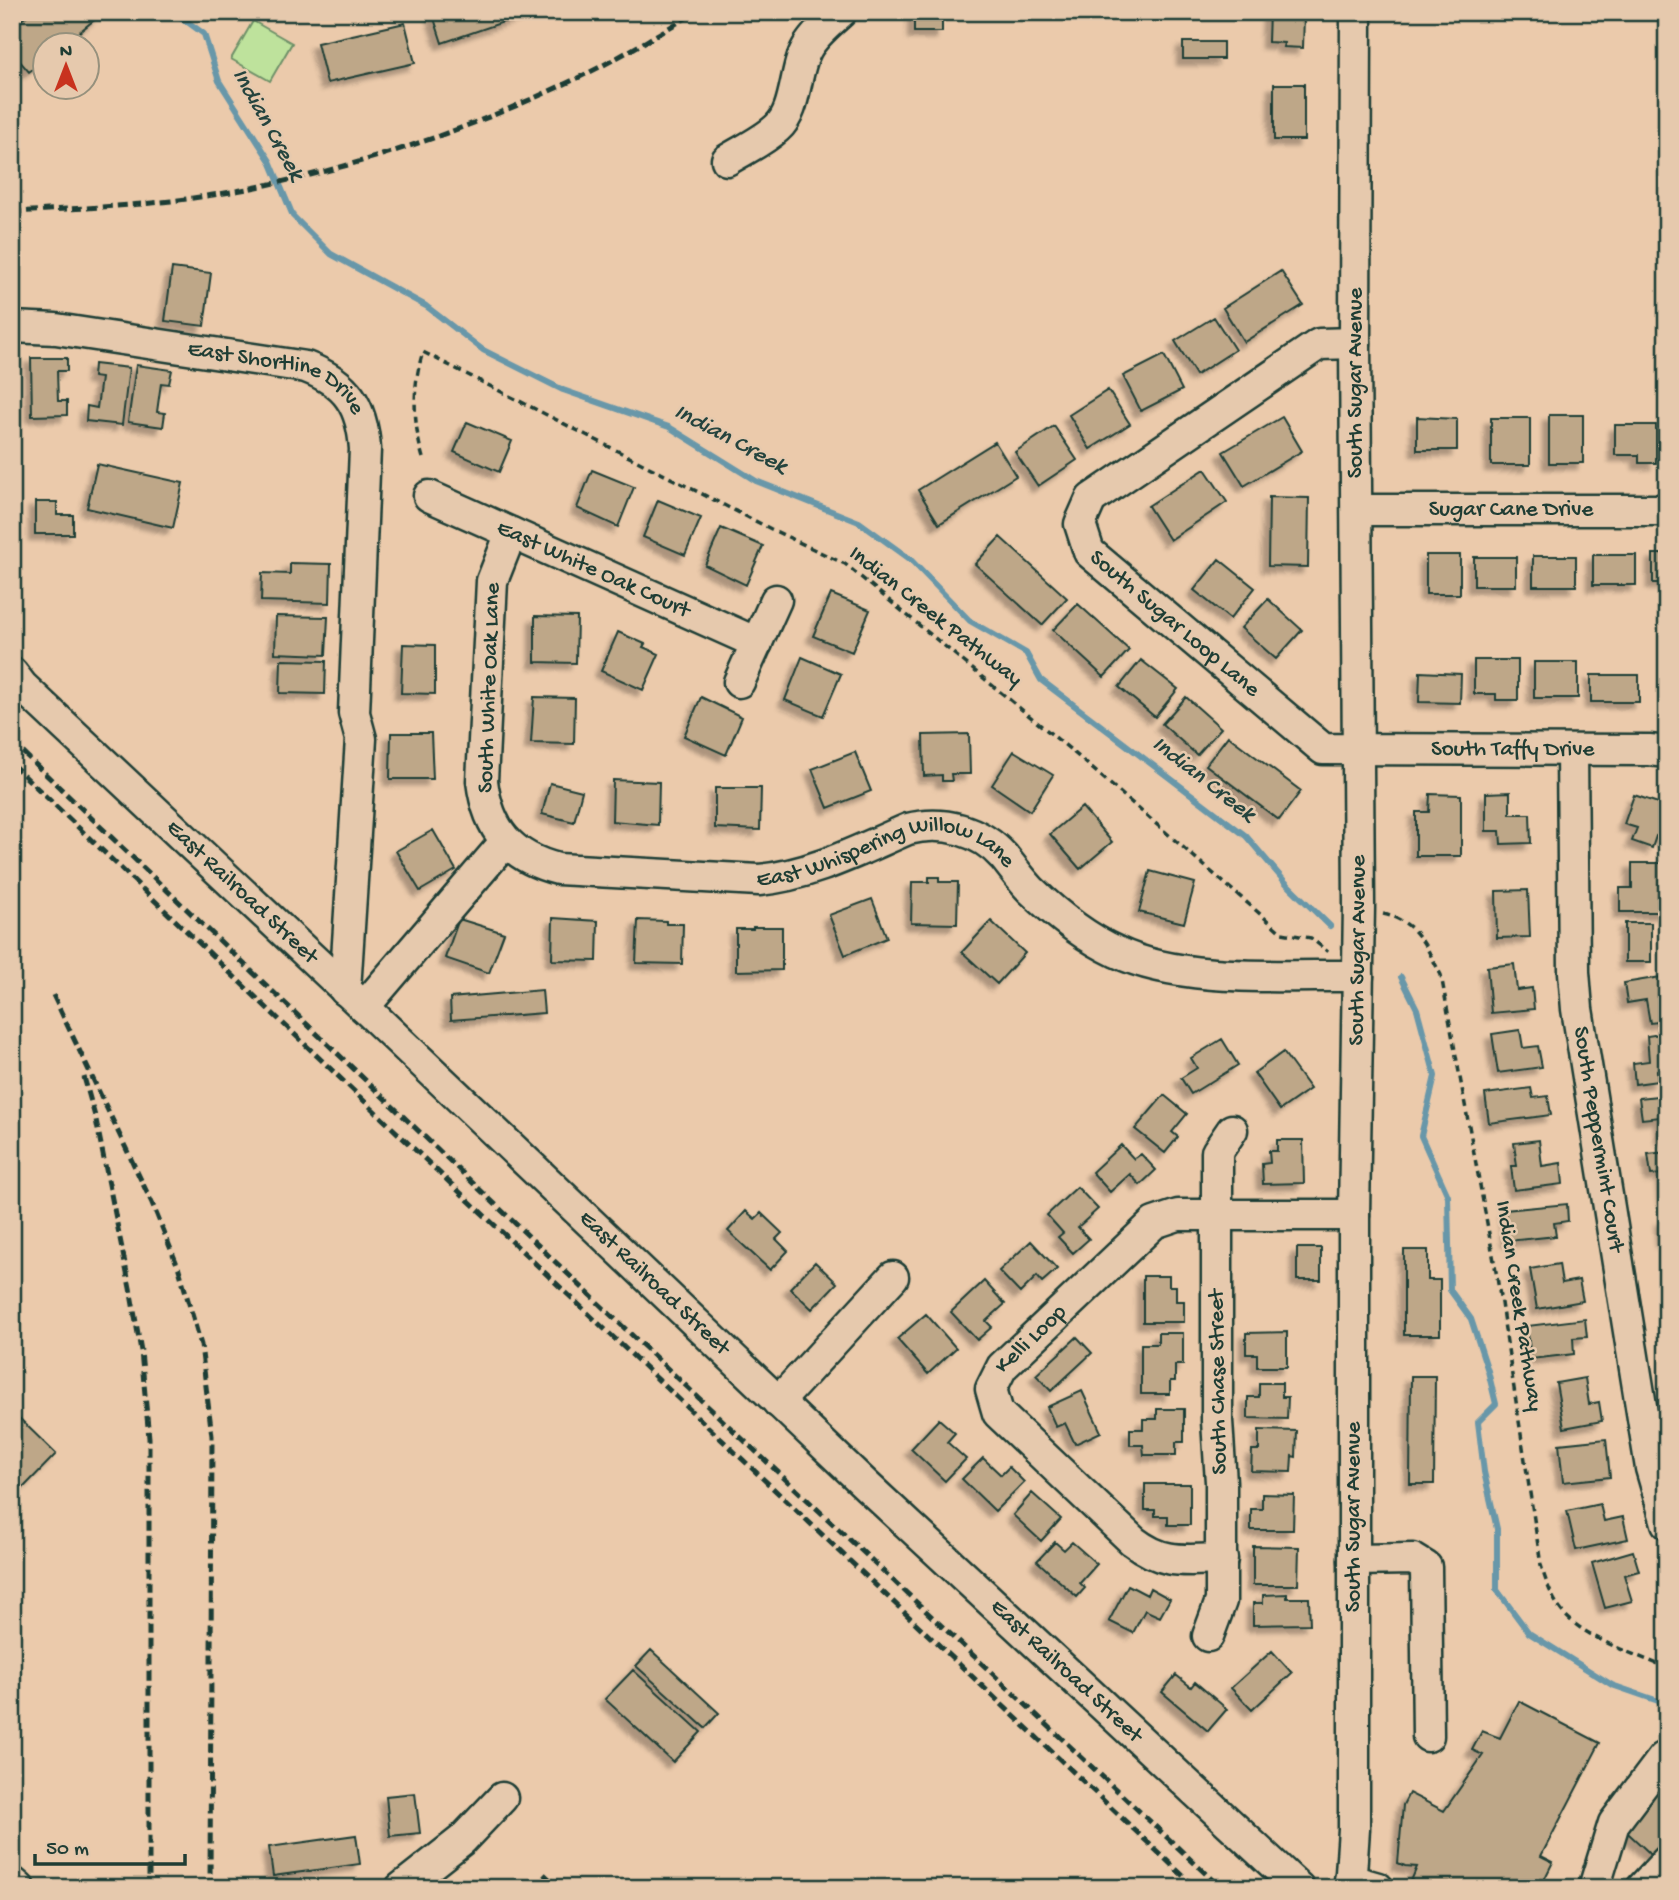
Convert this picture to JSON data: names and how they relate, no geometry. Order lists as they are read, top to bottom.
{
  "streets": {
    "street": [
      "South Sugar Avenue",
      "East Shortline Drive",
      "Sugar Cane Drive",
      "East White Oak Court",
      "South Sugar Loop Lane",
      "South White Oak Lane",
      "South Taffy Drive",
      "East Whispering Willow Lane",
      "East Railroad Street",
      "South Peppermint Court",
      "Kelli Loop",
      "South Chase Street"
    ],
    "path": ["Indian Creek Pathway"]
  },
  "crossings": [
    ["South Sugar Avenue", "Sugar Cane Drive"],
    ["South Sugar Avenue", "South Sugar Loop Lane"],
    ["South Sugar Avenue", "South Taffy Drive"],
    ["South Sugar Avenue", "East Whispering Willow Lane"],
    ["South Sugar Avenue", "Kelli Loop"],
    ["East Shortline Drive", "East Railroad Street"],
    ["East White Oak Court", "South White Oak Lane"],
    ["South Sugar Loop Lane", "South Taffy Drive"],
    ["South White Oak Lane", "East Whispering Willow Lane"],
    ["South Taffy Drive", "South Peppermint Court"],
    ["Kelli Loop", "South Chase Street"]
  ],
  "water": ["Indian Creek"],
  "scale_bar": "50 m",
  "north": "top"
}
